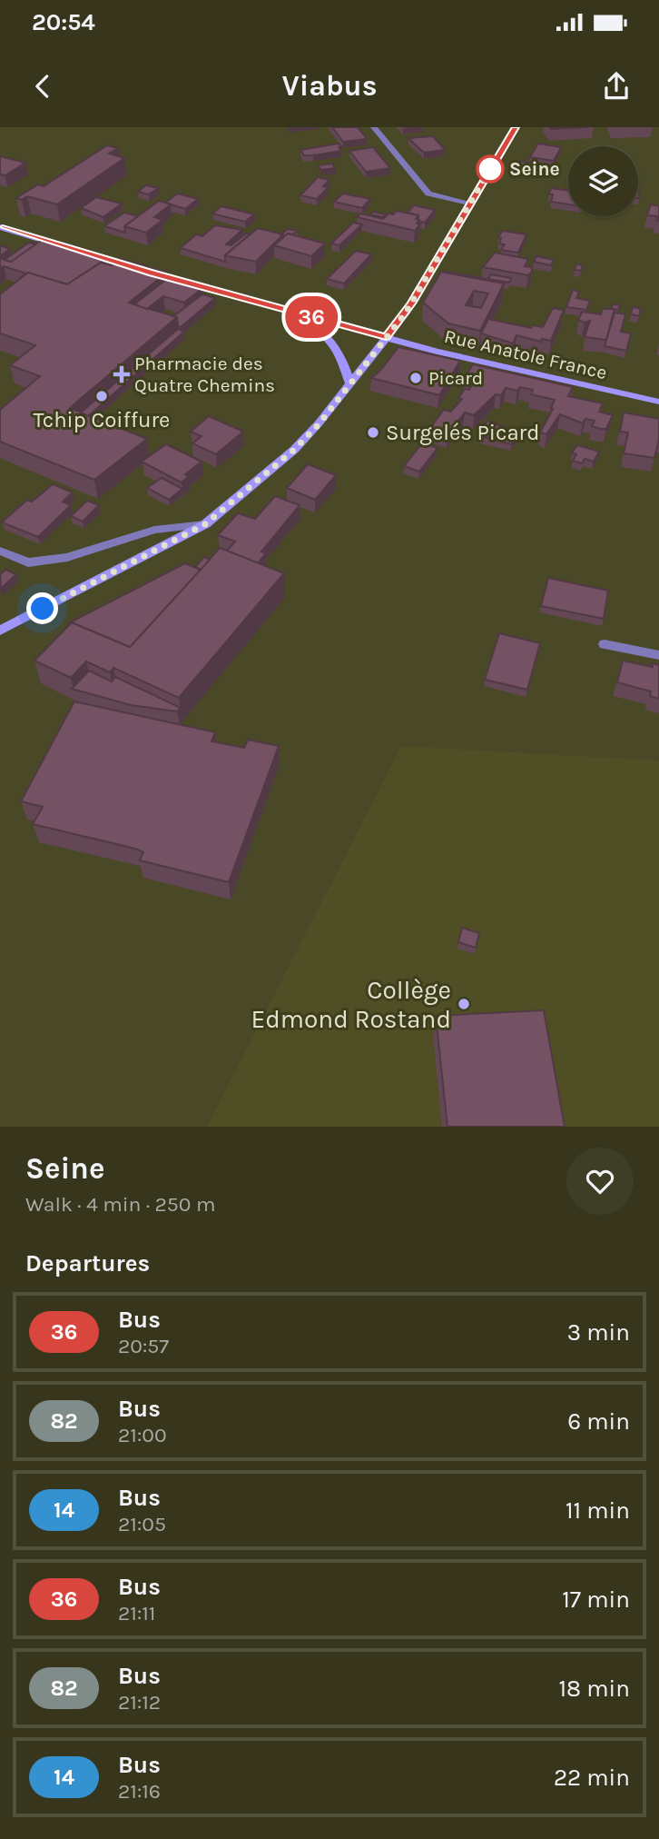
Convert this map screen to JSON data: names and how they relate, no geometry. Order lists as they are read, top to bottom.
{
  "streets": {
    "main road": ["Rue Anatole France"]
  },
  "places": {
    "other": [
      "Seine",
      "Picard",
      "Tchip Coiffure",
      "Surgelés Picard",
      "Collège Edmond Rostand"
    ],
    "health": ["Pharmacie des Quatre Chemins"]
  },
  "lines": ["bus line 36"],
  "page": {
    "status": "20:54",
    "header": "Viabus",
    "on_map": "36",
    "heading": [
      ["Seine", "Walk · 4 min · 250 m"],
      "Departures"
    ],
    "list": [
      {
        "mark": "36",
        "name": "Bus",
        "note": "20:57",
        "value": "3 min"
      },
      {
        "mark": "82",
        "name": "Bus",
        "note": "21:00",
        "value": "6 min"
      },
      {
        "mark": "14",
        "name": "Bus",
        "note": "21:05",
        "value": "11 min"
      },
      {
        "mark": "36",
        "name": "Bus",
        "note": "21:11",
        "value": "17 min"
      },
      {
        "mark": "82",
        "name": "Bus",
        "note": "21:12",
        "value": "18 min"
      },
      {
        "mark": "14",
        "name": "Bus",
        "note": "21:16",
        "value": "22 min"
      }
    ]
  }
}
